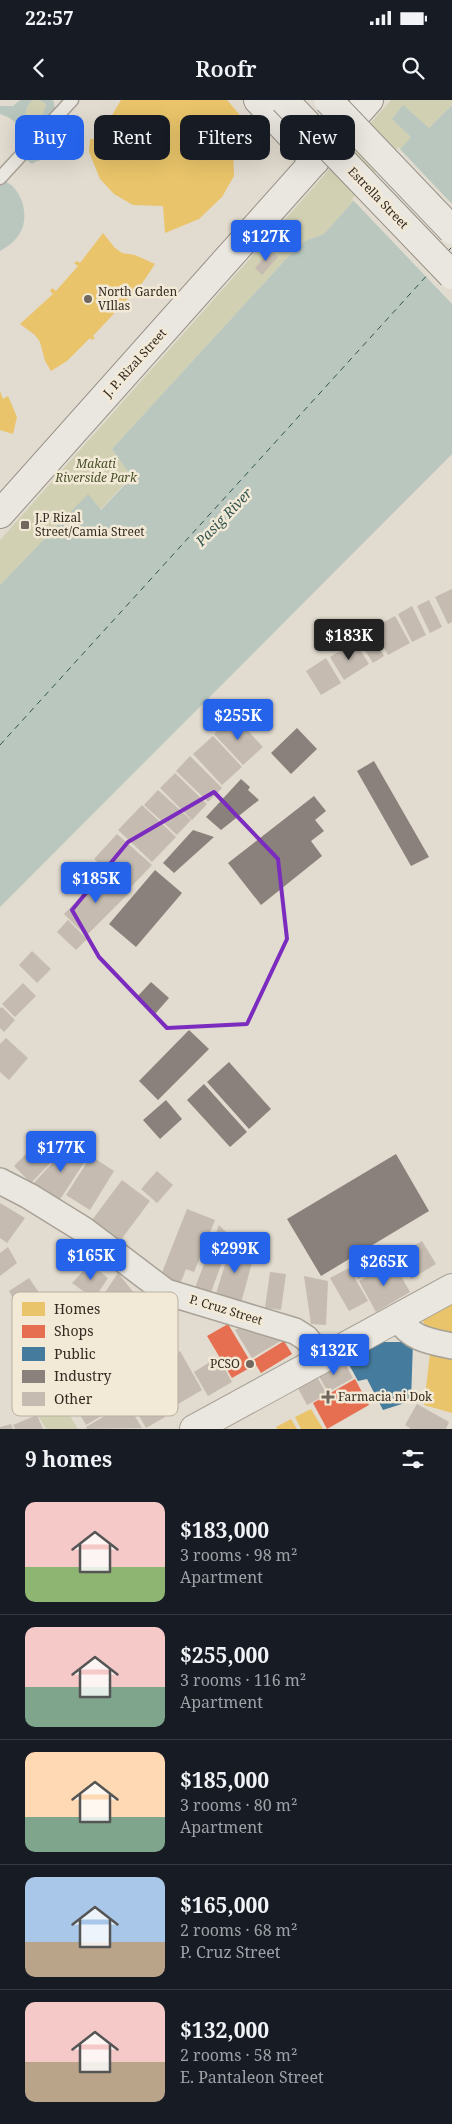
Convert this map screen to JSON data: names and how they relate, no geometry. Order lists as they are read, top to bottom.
{
  "streets": {
    "main road": ["Estrella Street", "J. P. Rizal Street"],
    "street": ["P. Cruz Street"]
  },
  "water": ["Pasig River"],
  "parks": ["Makati Riverside Park"],
  "places": {
    "other": ["North Garden VIllas", "PCSO"],
    "transit": ["J.P Rizal Street/Camia Street"],
    "health": ["Farmacia ni Dok"]
  },
  "legend": [
    "Homes",
    "Shops",
    "Public",
    "Industry",
    "Other"
  ],
  "page": {
    "status": "22:57",
    "header": "Roofr",
    "chip": [
      "Buy",
      "Rent",
      "Filters",
      "New"
    ],
    "price": [
      "$127K",
      "$183K",
      "$255K",
      "$185K",
      "$177K",
      "$299K",
      "$165K",
      "$265K",
      "$132K"
    ],
    "heading": "9 homes",
    "list": [
      {
        "name": "$183,000",
        "note": "3 rooms · 98 m² · Apartment"
      },
      {
        "name": "$255,000",
        "note": "3 rooms · 116 m² · Apartment"
      },
      {
        "name": "$185,000",
        "note": "3 rooms · 80 m² · Apartment"
      },
      {
        "name": "$165,000",
        "note": "2 rooms · 68 m² · P. Cruz Street"
      },
      {
        "name": "$132,000",
        "note": "2 rooms · 58 m² · E. Pantaleon Street"
      }
    ]
  }
}
